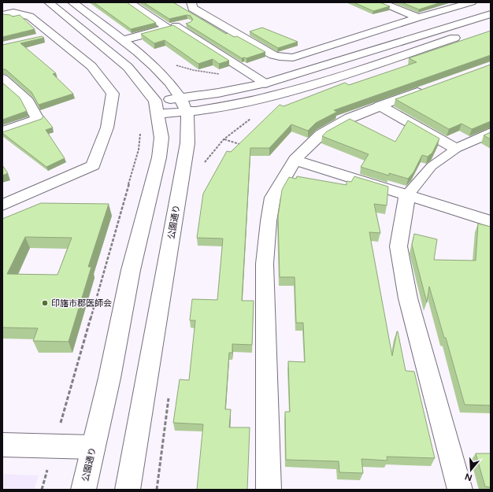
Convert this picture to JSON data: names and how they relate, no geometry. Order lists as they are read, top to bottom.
{
  "streets": {
    "street": ["公園通り"]
  },
  "places": ["印旛市郡医師会"],
  "north": "bottom"
}
